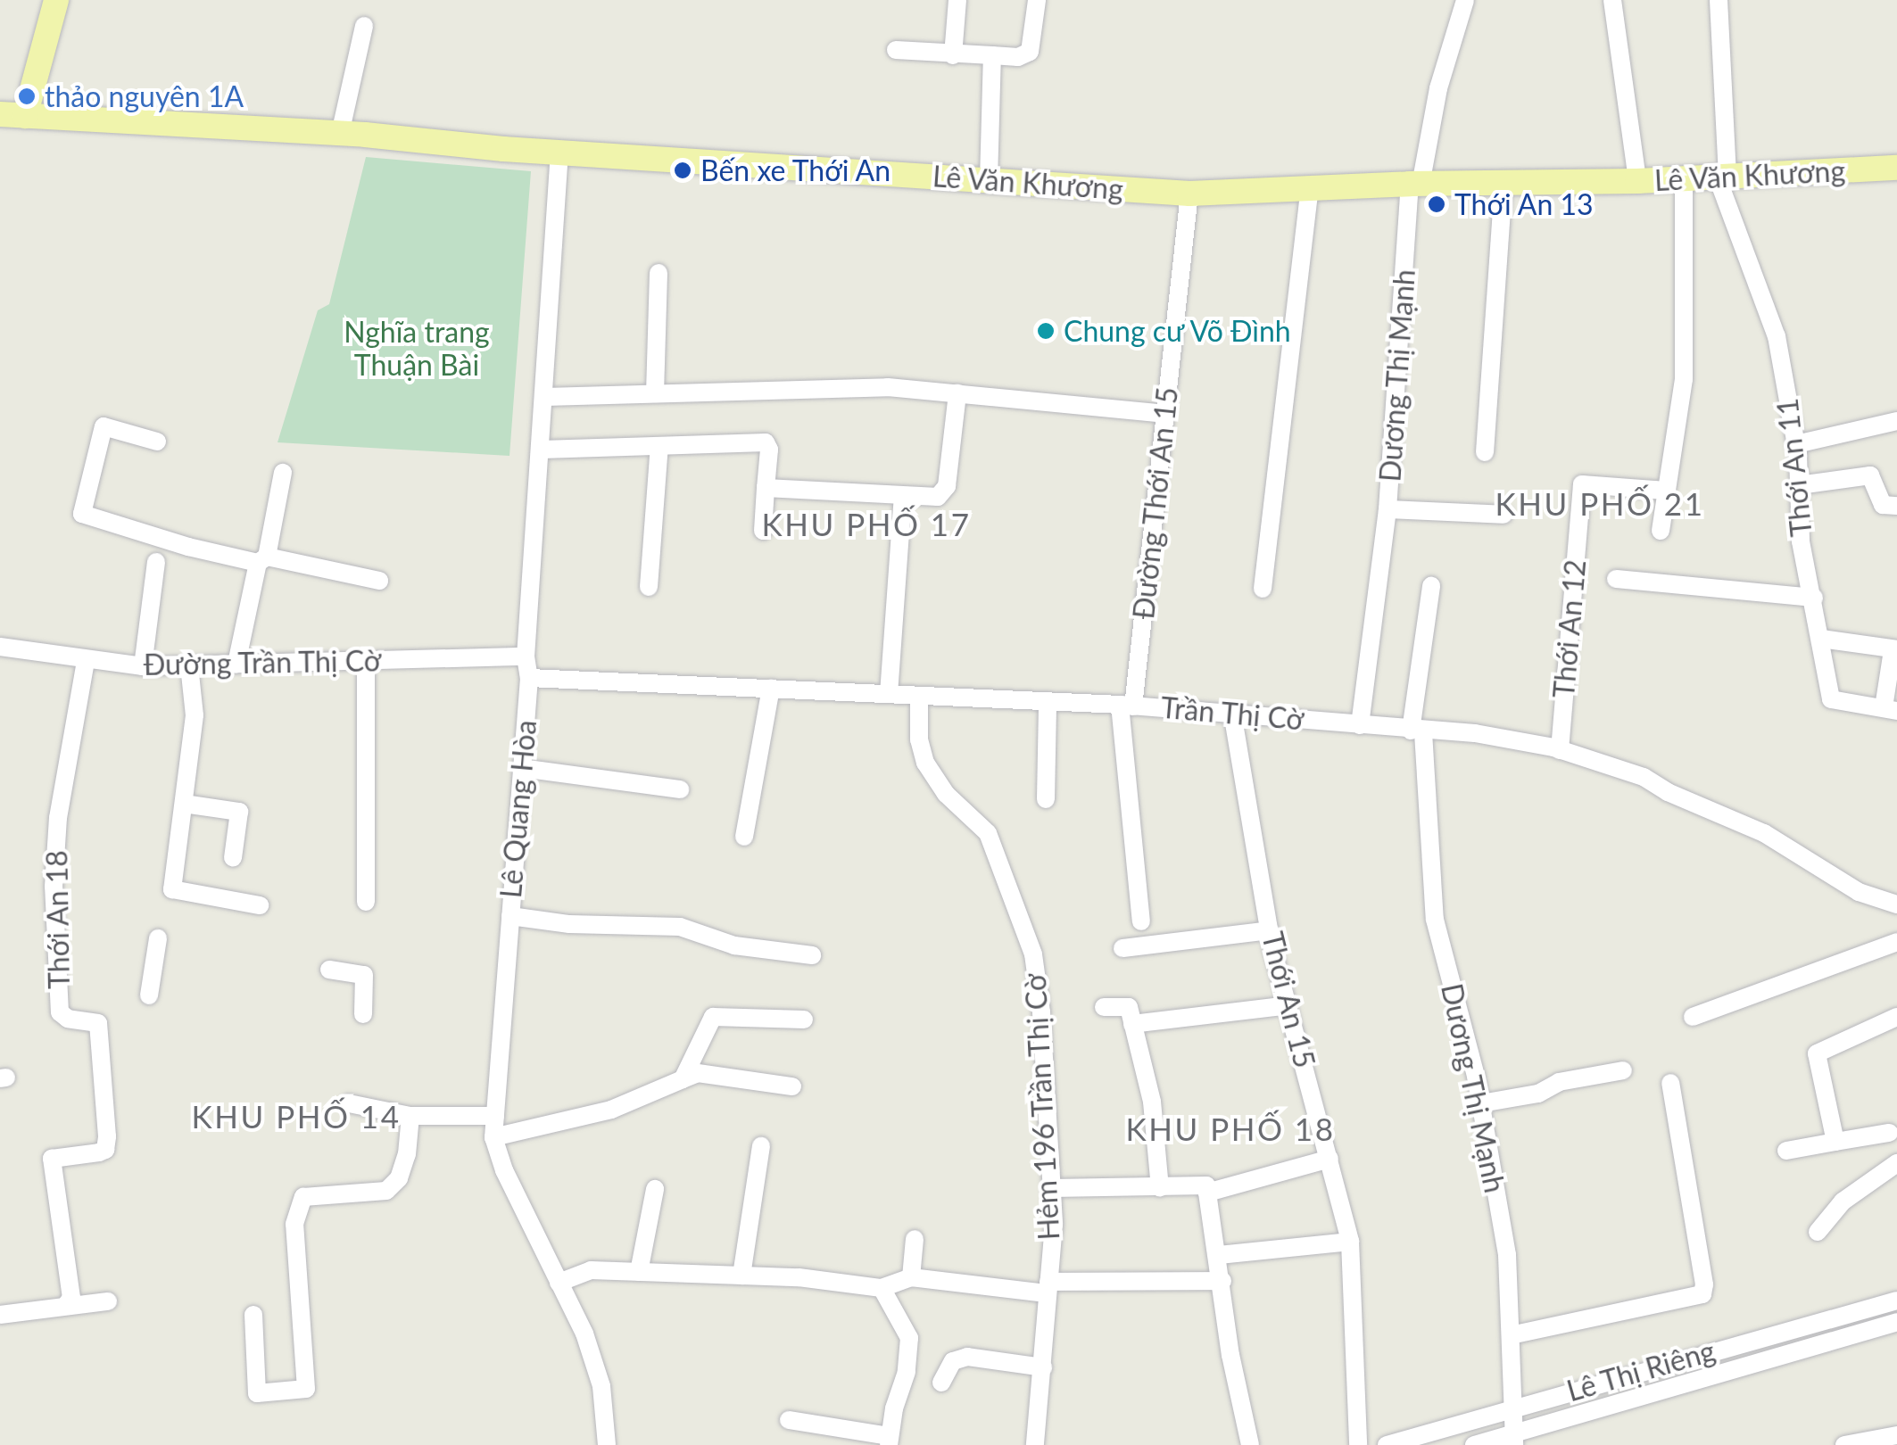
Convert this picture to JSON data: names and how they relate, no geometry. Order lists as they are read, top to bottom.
{
  "streets": {
    "main road": ["Lê Văn Khương"],
    "street": [
      "Dương Thị Mạnh",
      "Thới An 11",
      "Đường Thới An 15",
      "Thới An 12",
      "Đường Trần Thị Cờ",
      "Trần Thị Cờ",
      "Lê Quang Hòa",
      "Thới An 18",
      "Thới An 15",
      "Hẻm 196 Trần Thị Cờ",
      "Lê Thị Riêng"
    ]
  },
  "crossings": [
    ["Lê Văn Khương", "Dương Thị Mạnh"],
    ["Lê Văn Khương", "Thới An 11"],
    ["Lê Văn Khương", "Đường Thới An 15"],
    ["Lê Văn Khương", "Lê Quang Hòa"],
    ["Dương Thị Mạnh", "Trần Thị Cờ"],
    ["Dương Thị Mạnh", "Lê Thị Riêng"],
    ["Đường Thới An 15", "Trần Thị Cờ"],
    ["Thới An 12", "Trần Thị Cờ"],
    ["Đường Trần Thị Cờ", "Lê Quang Hòa"],
    ["Đường Trần Thị Cờ", "Thới An 18"],
    ["Trần Thị Cờ", "Lê Quang Hòa"],
    ["Trần Thị Cờ", "Thới An 15"],
    ["Trần Thị Cờ", "Hẻm 196 Trần Thị Cờ"]
  ],
  "districts": [
    "KHU PHỐ 21",
    "KHU PHỐ 17",
    "KHU PHỐ 14",
    "KHU PHỐ 18"
  ],
  "parks": ["Nghĩa trang Thuận Bài"],
  "places": [
    "thảo nguyên 1A",
    "Bến xe Thới An",
    "Thới An 13",
    "Chung cư Võ Đình"
  ]
}
